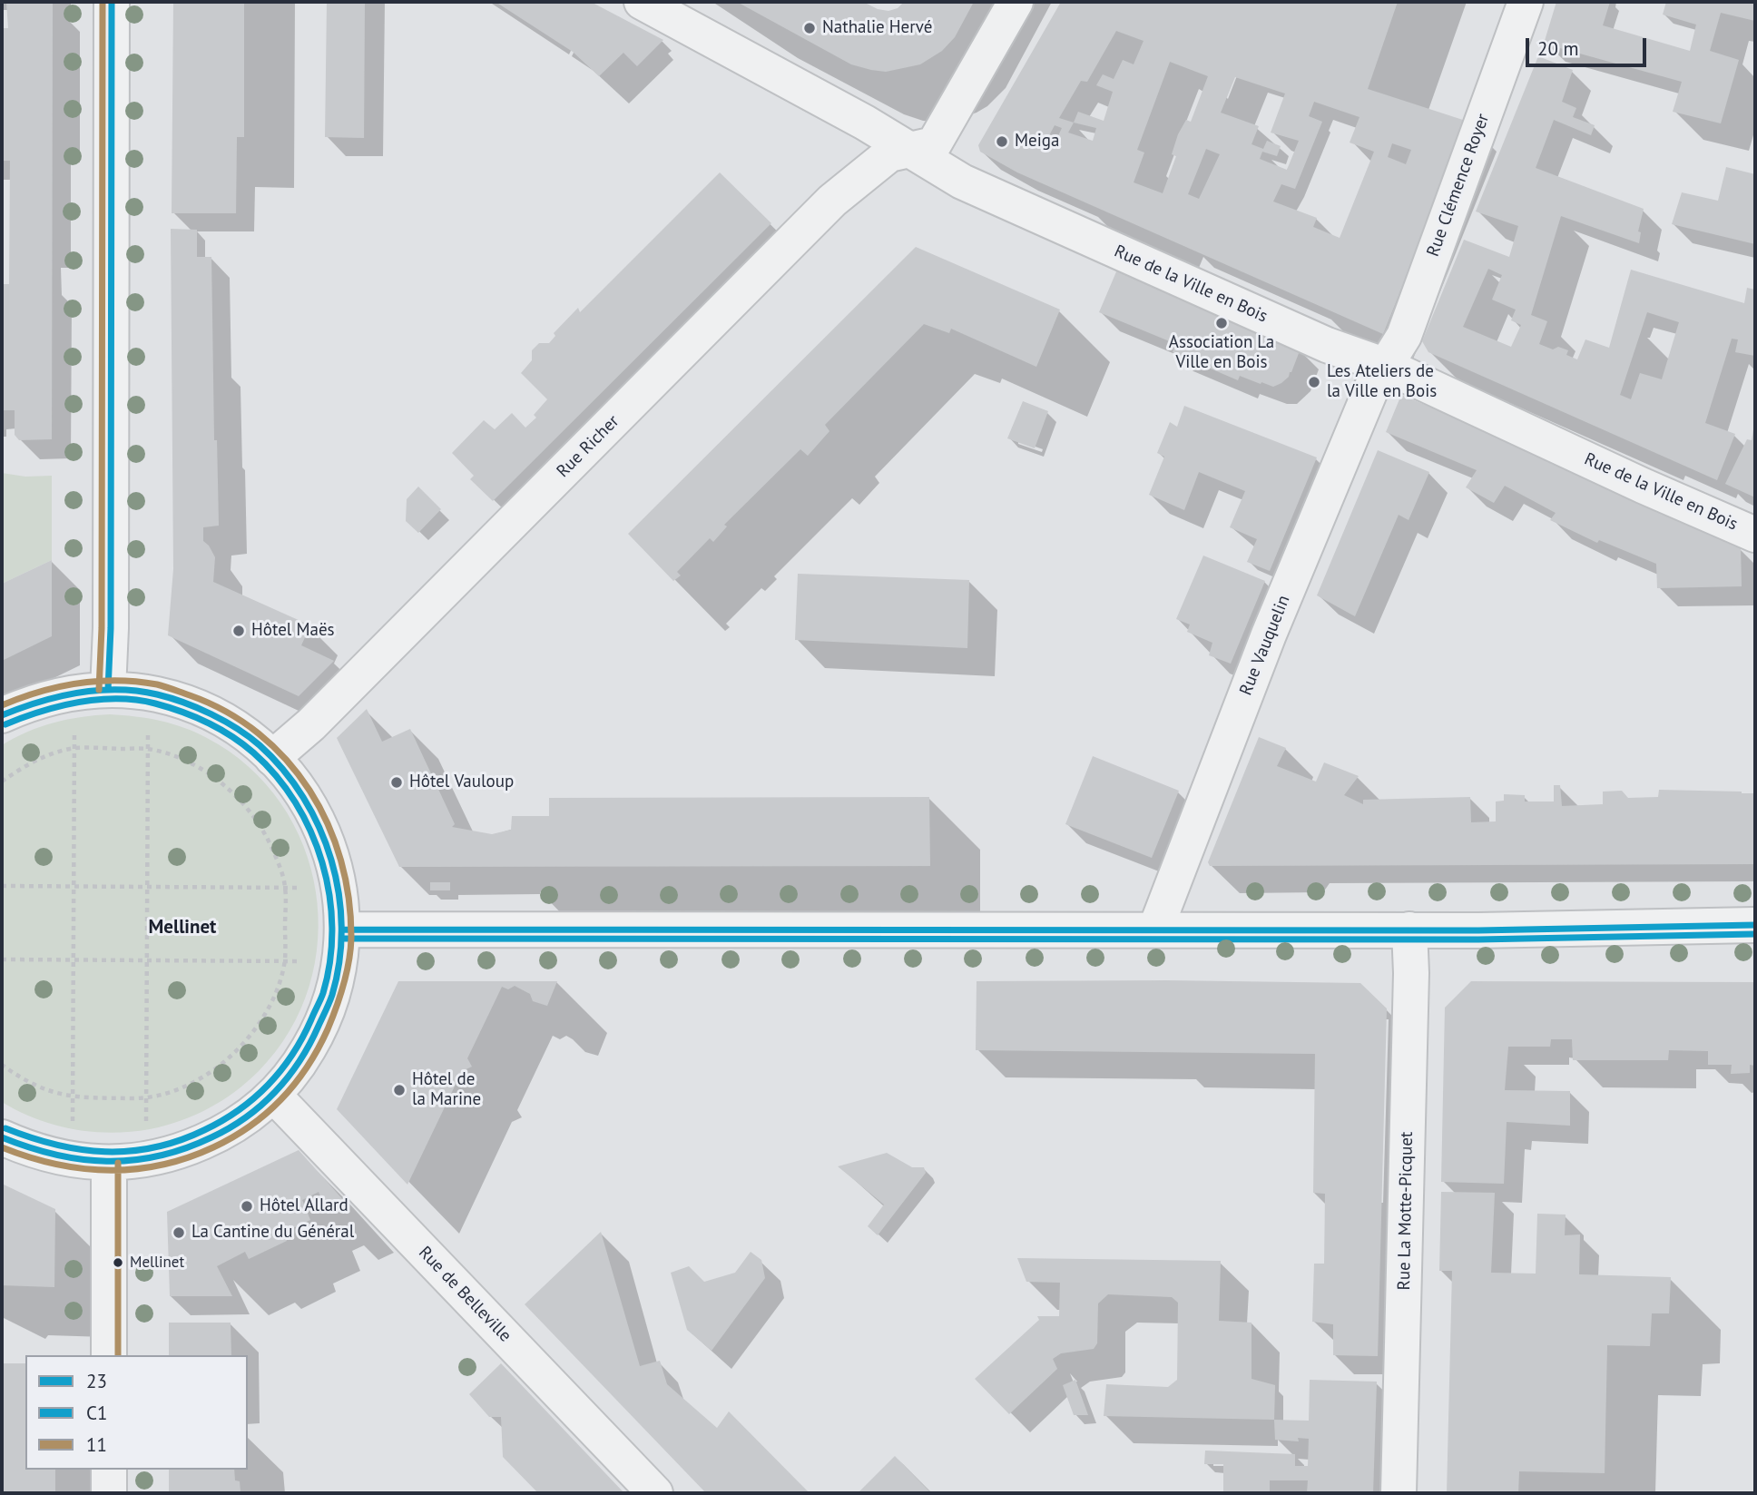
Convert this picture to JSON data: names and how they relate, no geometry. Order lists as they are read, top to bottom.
{
  "streets": {
    "street": [
      "Rue Clémence Royer",
      "Rue de la Ville en Bois",
      "Rue Richer",
      "Rue Vauquelin",
      "Rue La Motte-Picquet",
      "Rue de Belleville"
    ]
  },
  "crossings": [
    ["Rue Clémence Royer", "Rue de la Ville en Bois"],
    ["Rue Clémence Royer", "Rue Vauquelin"],
    ["Rue de la Ville en Bois", "Rue Richer"],
    ["Rue de la Ville en Bois", "Rue Vauquelin"]
  ],
  "districts": ["Mellinet"],
  "places": [
    "Nathalie Hervé",
    "Meiga",
    "Association La Ville en Bois",
    "Les Ateliers de la Ville en Bois",
    "Hôtel Maës",
    "Hôtel Vauloup",
    "Hôtel de la Marine",
    "Hôtel Allard",
    "La Cantine du Général",
    "Mellinet"
  ],
  "lines": ["transit line 23", "transit line 11", "transit line C1"],
  "legend": ["23", "C1", "11"],
  "scale_bar": "20 m"
}
